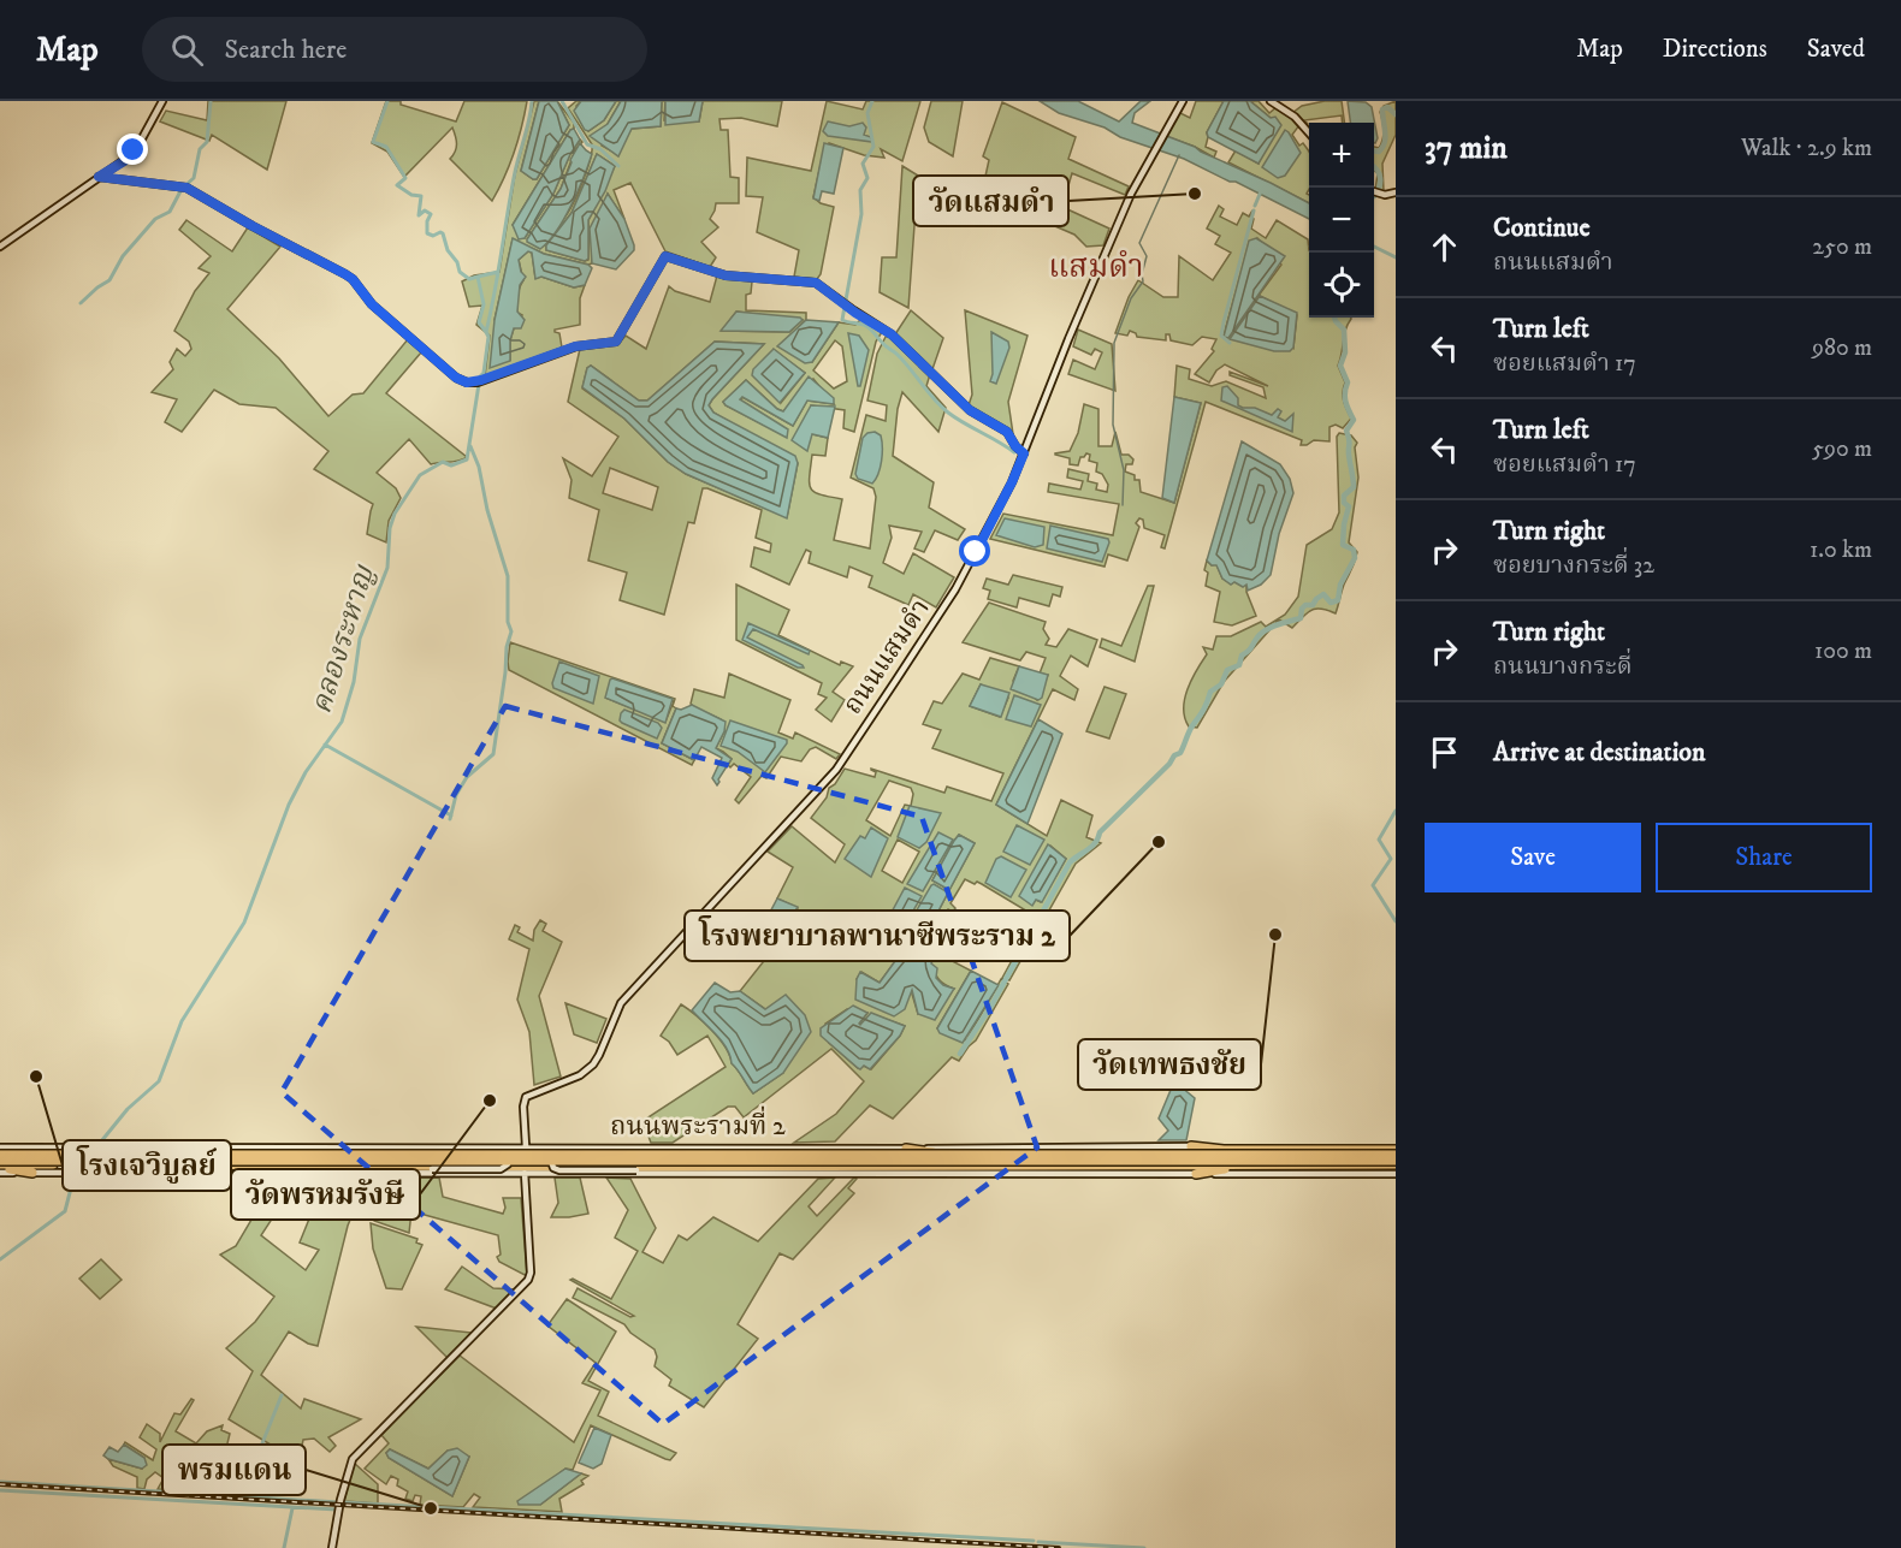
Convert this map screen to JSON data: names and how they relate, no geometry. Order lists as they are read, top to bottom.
{
  "streets": {
    "highway": ["ถนนพระรามที่ 2"],
    "main road": ["ถนนแสมดำ"]
  },
  "crossings": [
    ["ถนนแสมดำ", "ถนนพระรามที่ 2"]
  ],
  "districts": ["แสมดำ"],
  "water": ["คลองระหาญ"],
  "places": [
    "วัดแสมดำ",
    "โรงพยาบาลพานาซีพระราม 2",
    "วัดเทพธงชัย",
    "โรงเจวิบูลย์",
    "วัดพรหมรังษี",
    "พรมแดน"
  ],
  "page": {
    "header": "Map",
    "search": "Search here",
    "nav": ["Map", "Directions", "Saved"],
    "heading": ["37 min", "Walk · 2.9 km"],
    "map_buttons": ["+", "−"],
    "list": [
      ["Continue", "ถนนแสมดำ", "250 m"],
      ["Turn left", "ซอยแสมดำ 17", "980 m"],
      ["Turn left", "ซอยแสมดำ 17", "590 m"],
      ["Turn right", "ซอยบางกระดี่ 32", "1.0 km"],
      ["Turn right", "ถนนบางกระดี่", "100 m"],
      "Arrive at destination"
    ],
    "buttons": ["Save", "Share"]
  }
}
